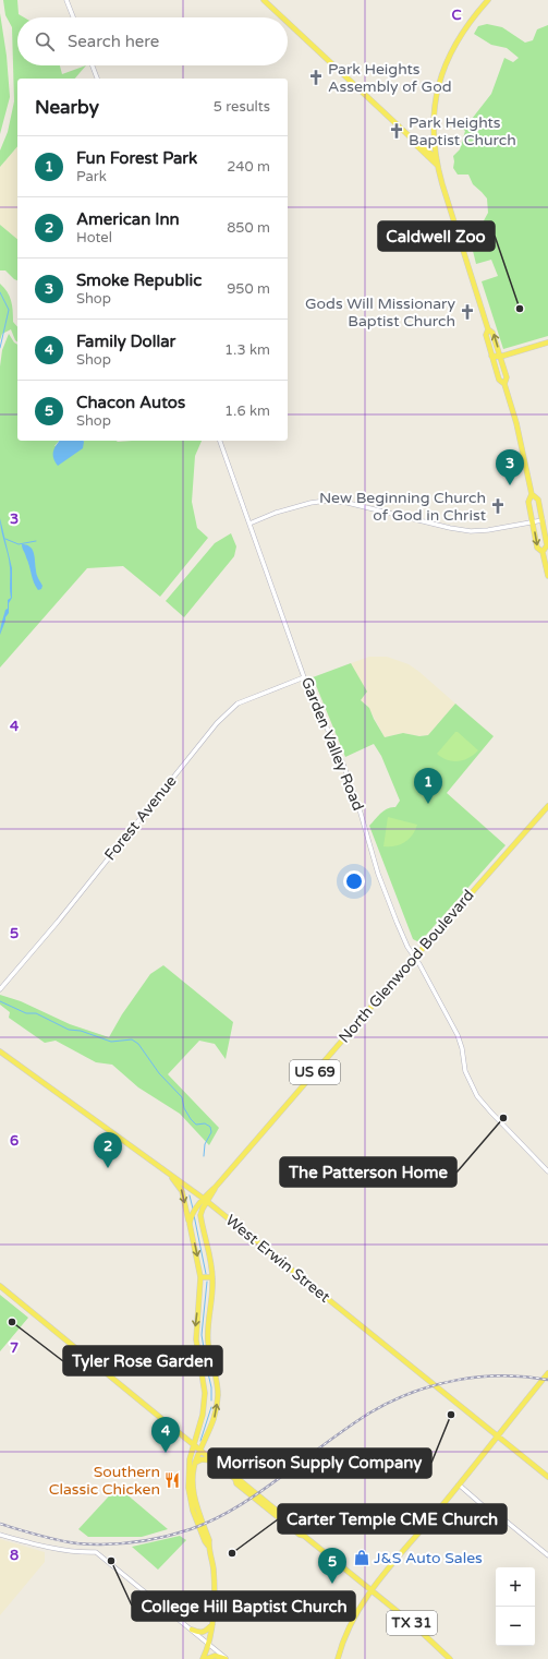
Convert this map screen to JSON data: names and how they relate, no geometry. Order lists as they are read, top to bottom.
{
  "streets": {
    "main road": [
      "North Glenwood Boulevard",
      "US 69",
      "West Erwin Street",
      "TX 31"
    ],
    "street": ["Garden Valley Road", "Forest Avenue"]
  },
  "crossings": [
    ["Garden Valley Road", "Forest Avenue"],
    ["Garden Valley Road", "North Glenwood Boulevard"],
    ["North Glenwood Boulevard", "US 69"],
    ["North Glenwood Boulevard", "West Erwin Street"],
    ["US 69", "West Erwin Street"]
  ],
  "places": {
    "church": [
      "Park Heights Assembly of God",
      "Park Heights Baptist Church",
      "Gods Will Missionary Baptist Church",
      "New Beginning Church of God in Christ"
    ],
    "other": [
      "Caldwell Zoo",
      "The Patterson Home",
      "Tyler Rose Garden",
      "Morrison Supply Company",
      "Carter Temple CME Church",
      "College Hill Baptist Church"
    ],
    "restaurant": ["Southern Classic Chicken"],
    "shop": ["J&S Auto Sales"]
  },
  "page": {
    "search": "Search here",
    "heading": ["Nearby", "5 results"],
    "list": [
      {
        "mark": "1",
        "name": "Fun Forest Park",
        "note": "Park",
        "value": "240 m"
      },
      {
        "mark": "2",
        "name": "American Inn",
        "note": "Hotel",
        "value": "850 m"
      },
      {
        "mark": "3",
        "name": "Smoke Republic",
        "note": "Shop",
        "value": "950 m"
      },
      {
        "mark": "4",
        "name": "Family Dollar",
        "note": "Shop",
        "value": "1.3 km"
      },
      {
        "mark": "5",
        "name": "Chacon Autos",
        "note": "Shop",
        "value": "1.6 km"
      }
    ],
    "pins": [
      "3",
      "1",
      "2",
      "4",
      "5"
    ],
    "map_buttons": ["+", "−"]
  },
  "grid": {
    "columns": ["C"],
    "rows": [
      "3",
      "4",
      "5",
      "6",
      "7",
      "8"
    ]
  }
}
